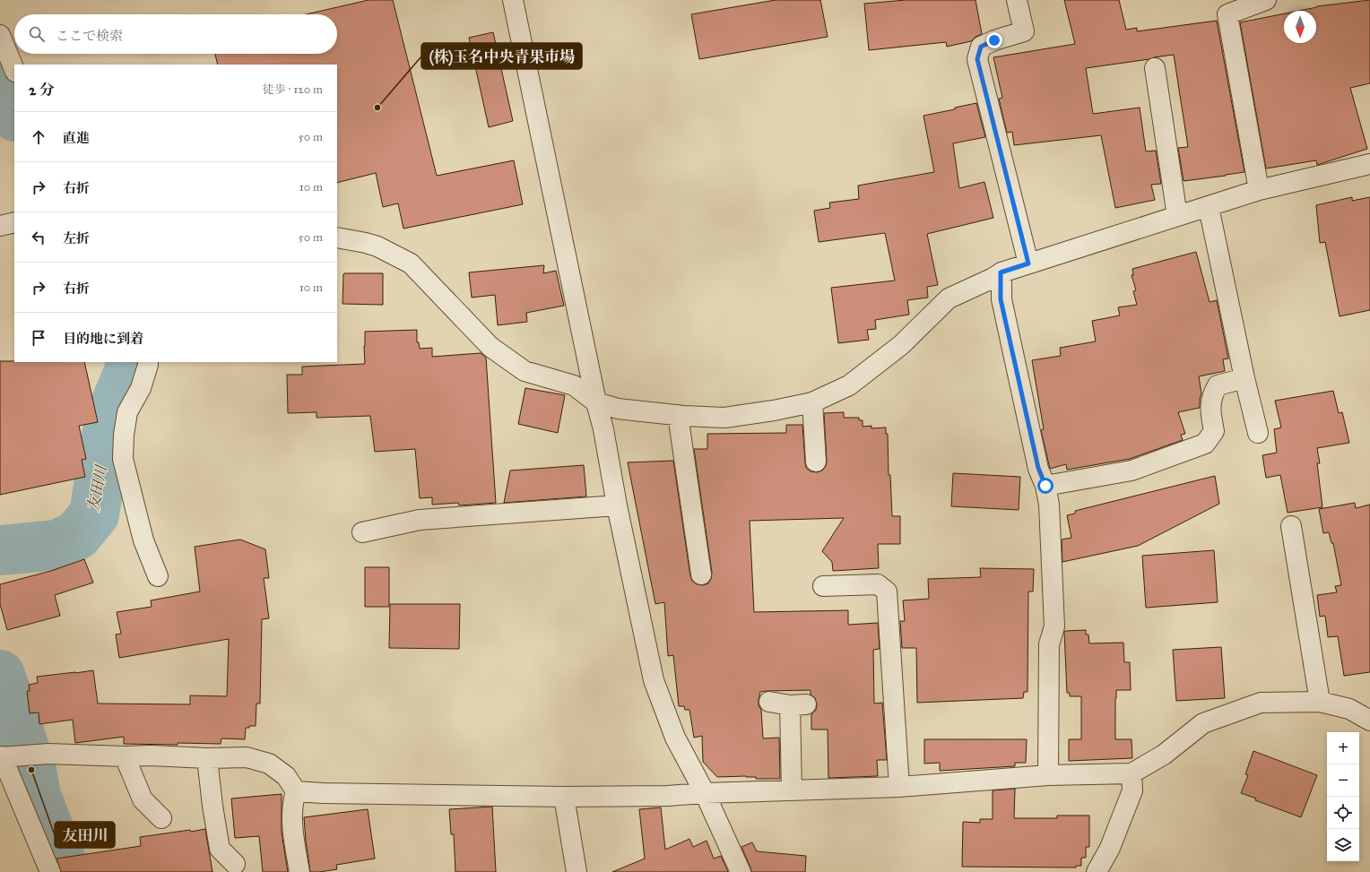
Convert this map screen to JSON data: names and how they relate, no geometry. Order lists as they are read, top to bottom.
{
  "water": ["友田川"],
  "places": ["(株)玉名中央青果市場", "友田川"],
  "north": "bottom",
  "page": {
    "search": "ここで検索",
    "heading": ["2 分", "徒歩 · 120 m"],
    "list": [
      ["直進", "50 m"],
      ["右折", "10 m"],
      ["左折", "50 m"],
      ["右折", "10 m"],
      "目的地に到着"
    ],
    "map_buttons": ["+", "−"]
  }
}
